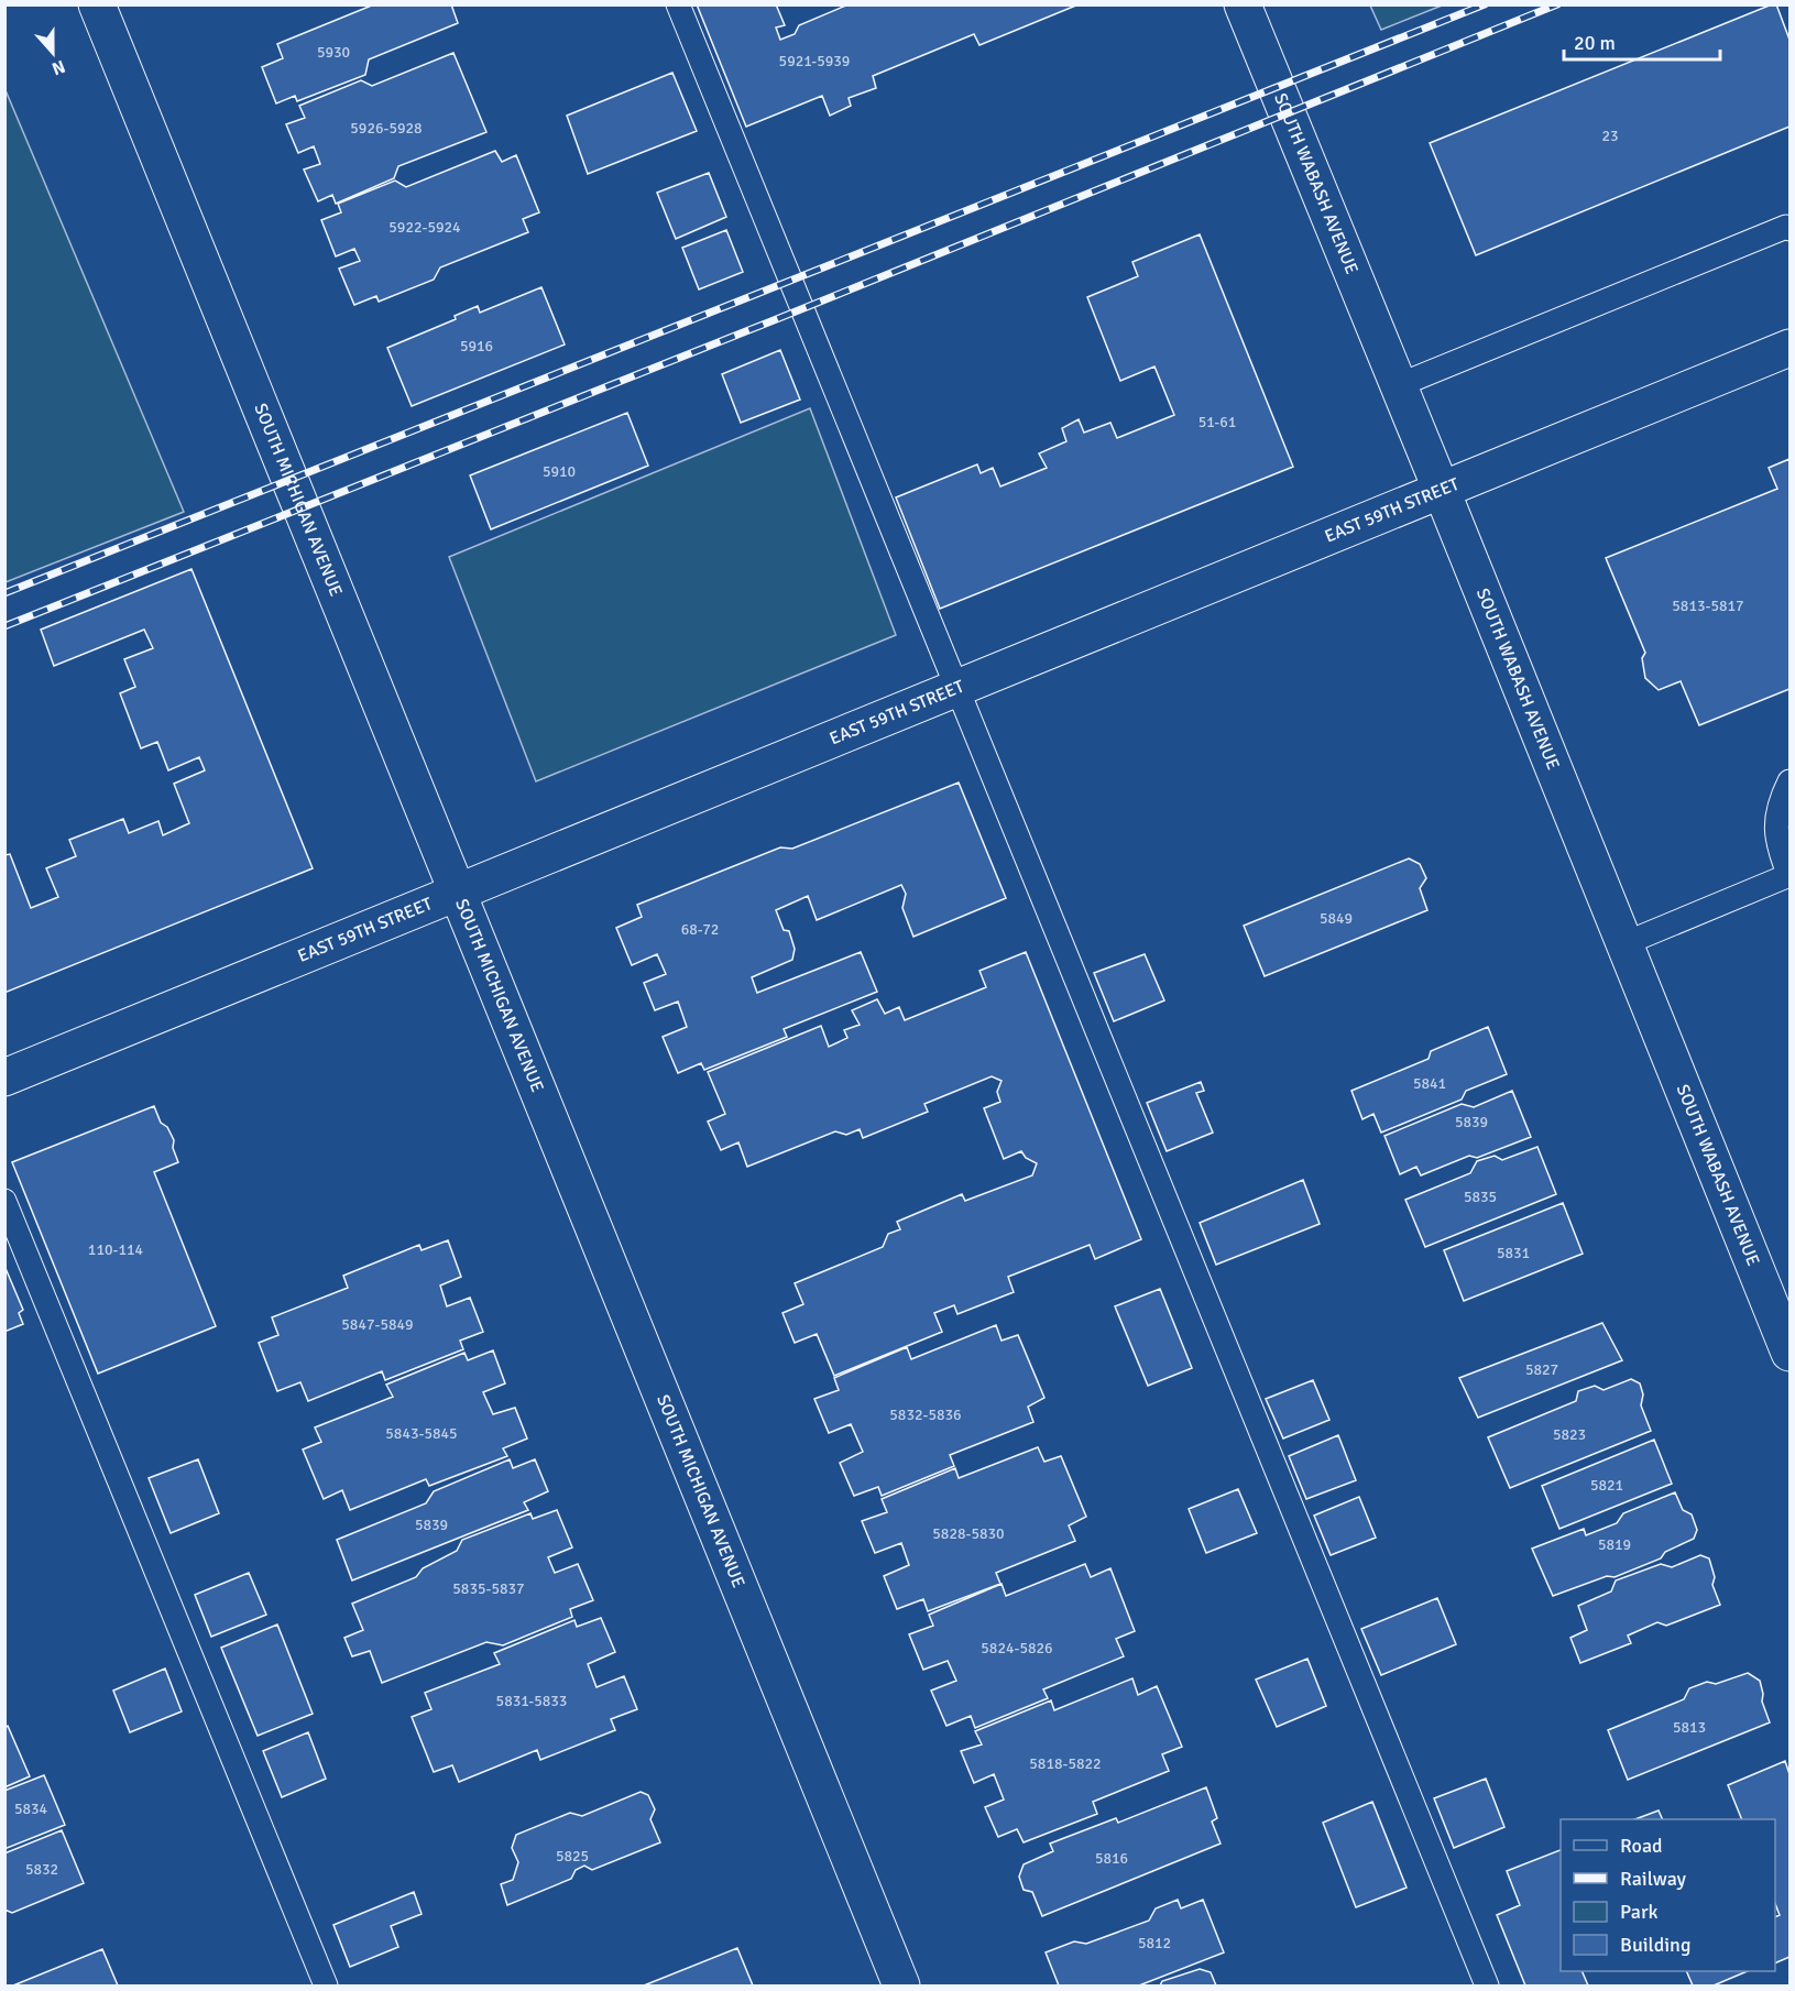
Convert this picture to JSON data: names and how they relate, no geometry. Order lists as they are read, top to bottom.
{
  "streets": {
    "street": ["SOUTH WABASH AVENUE", "SOUTH MICHIGAN AVENUE", "EAST 59TH STREET"]
  },
  "crossings": [
    ["SOUTH WABASH AVENUE", "EAST 59TH STREET"],
    ["SOUTH MICHIGAN AVENUE", "EAST 59TH STREET"]
  ],
  "house_numbers": [
    "5930",
    "5921-5939",
    "5926-5928",
    "23",
    "5922-5924",
    "5916",
    "51-61",
    "5910",
    "5813-5817",
    "5849",
    "68-72",
    "5841",
    "5839",
    "5835",
    "110-114",
    "5831",
    "5847-5849",
    "5827",
    "5832-5836",
    "5843-5845",
    "5823",
    "5821",
    "5839",
    "5828-5830",
    "5819",
    "5835-5837",
    "5824-5826",
    "5831-5833",
    "5813",
    "5818-5822",
    "5834",
    "5825",
    "5816",
    "5832",
    "5812"
  ],
  "legend": [
    "Road",
    "Railway",
    "Park",
    "Building"
  ],
  "scale_bar": "20 m",
  "north": "bottom"
}
